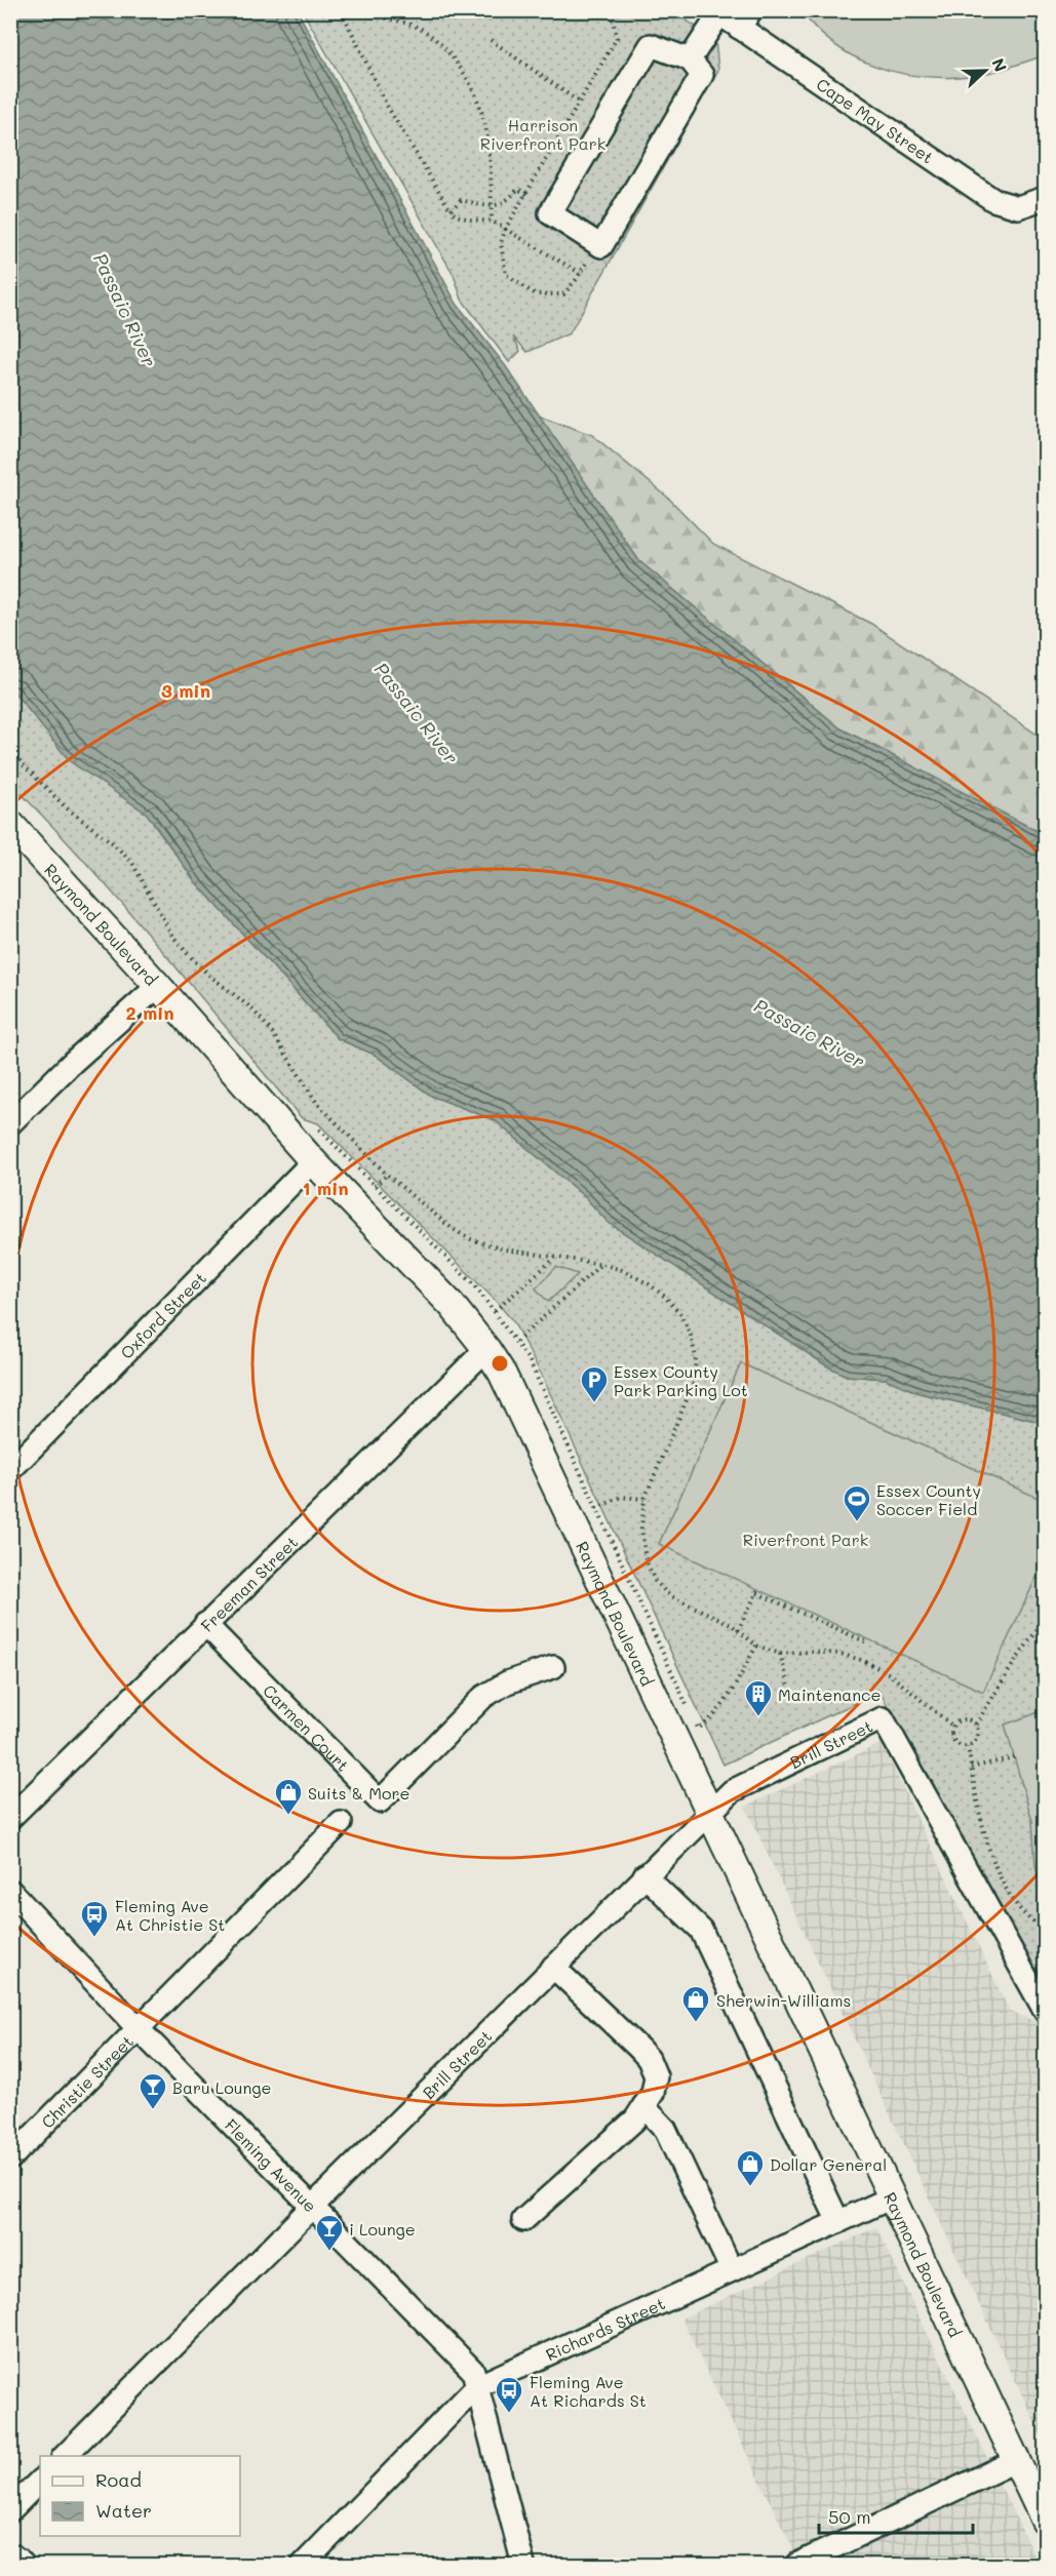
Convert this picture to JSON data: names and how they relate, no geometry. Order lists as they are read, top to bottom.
{
  "streets": {
    "main road": ["Raymond Boulevard"],
    "street": [
      "Cape May Street",
      "Oxford Street",
      "Freeman Street",
      "Carmen Court",
      "Brill Street",
      "Christie Street",
      "Fleming Avenue",
      "Richards Street"
    ]
  },
  "crossings": [
    ["Raymond Boulevard", "Oxford Street"],
    ["Raymond Boulevard", "Freeman Street"],
    ["Raymond Boulevard", "Brill Street"],
    ["Raymond Boulevard", "Richards Street"],
    ["Freeman Street", "Carmen Court"],
    ["Brill Street", "Fleming Avenue"],
    ["Christie Street", "Fleming Avenue"],
    ["Fleming Avenue", "Richards Street"]
  ],
  "water": ["Passaic River"],
  "parks": ["Harrison Riverfront Park", "Riverfront Park"],
  "places": {
    "parking": ["Essex County Park Parking Lot"],
    "sports": ["Essex County Soccer Field"],
    "building": ["Maintenance"],
    "shop": ["Suits & More", "Sherwin-Williams", "Dollar General"],
    "bus stop": ["Fleming Ave At Christie St", "Fleming Ave At Richards St"],
    "bar": ["Baru Lounge", "i Lounge"]
  },
  "legend": ["Road", "Water"],
  "scale_bar": "50 m",
  "north": "right",
  "rings": ["3 min", "2 min", "1 min"]
}
